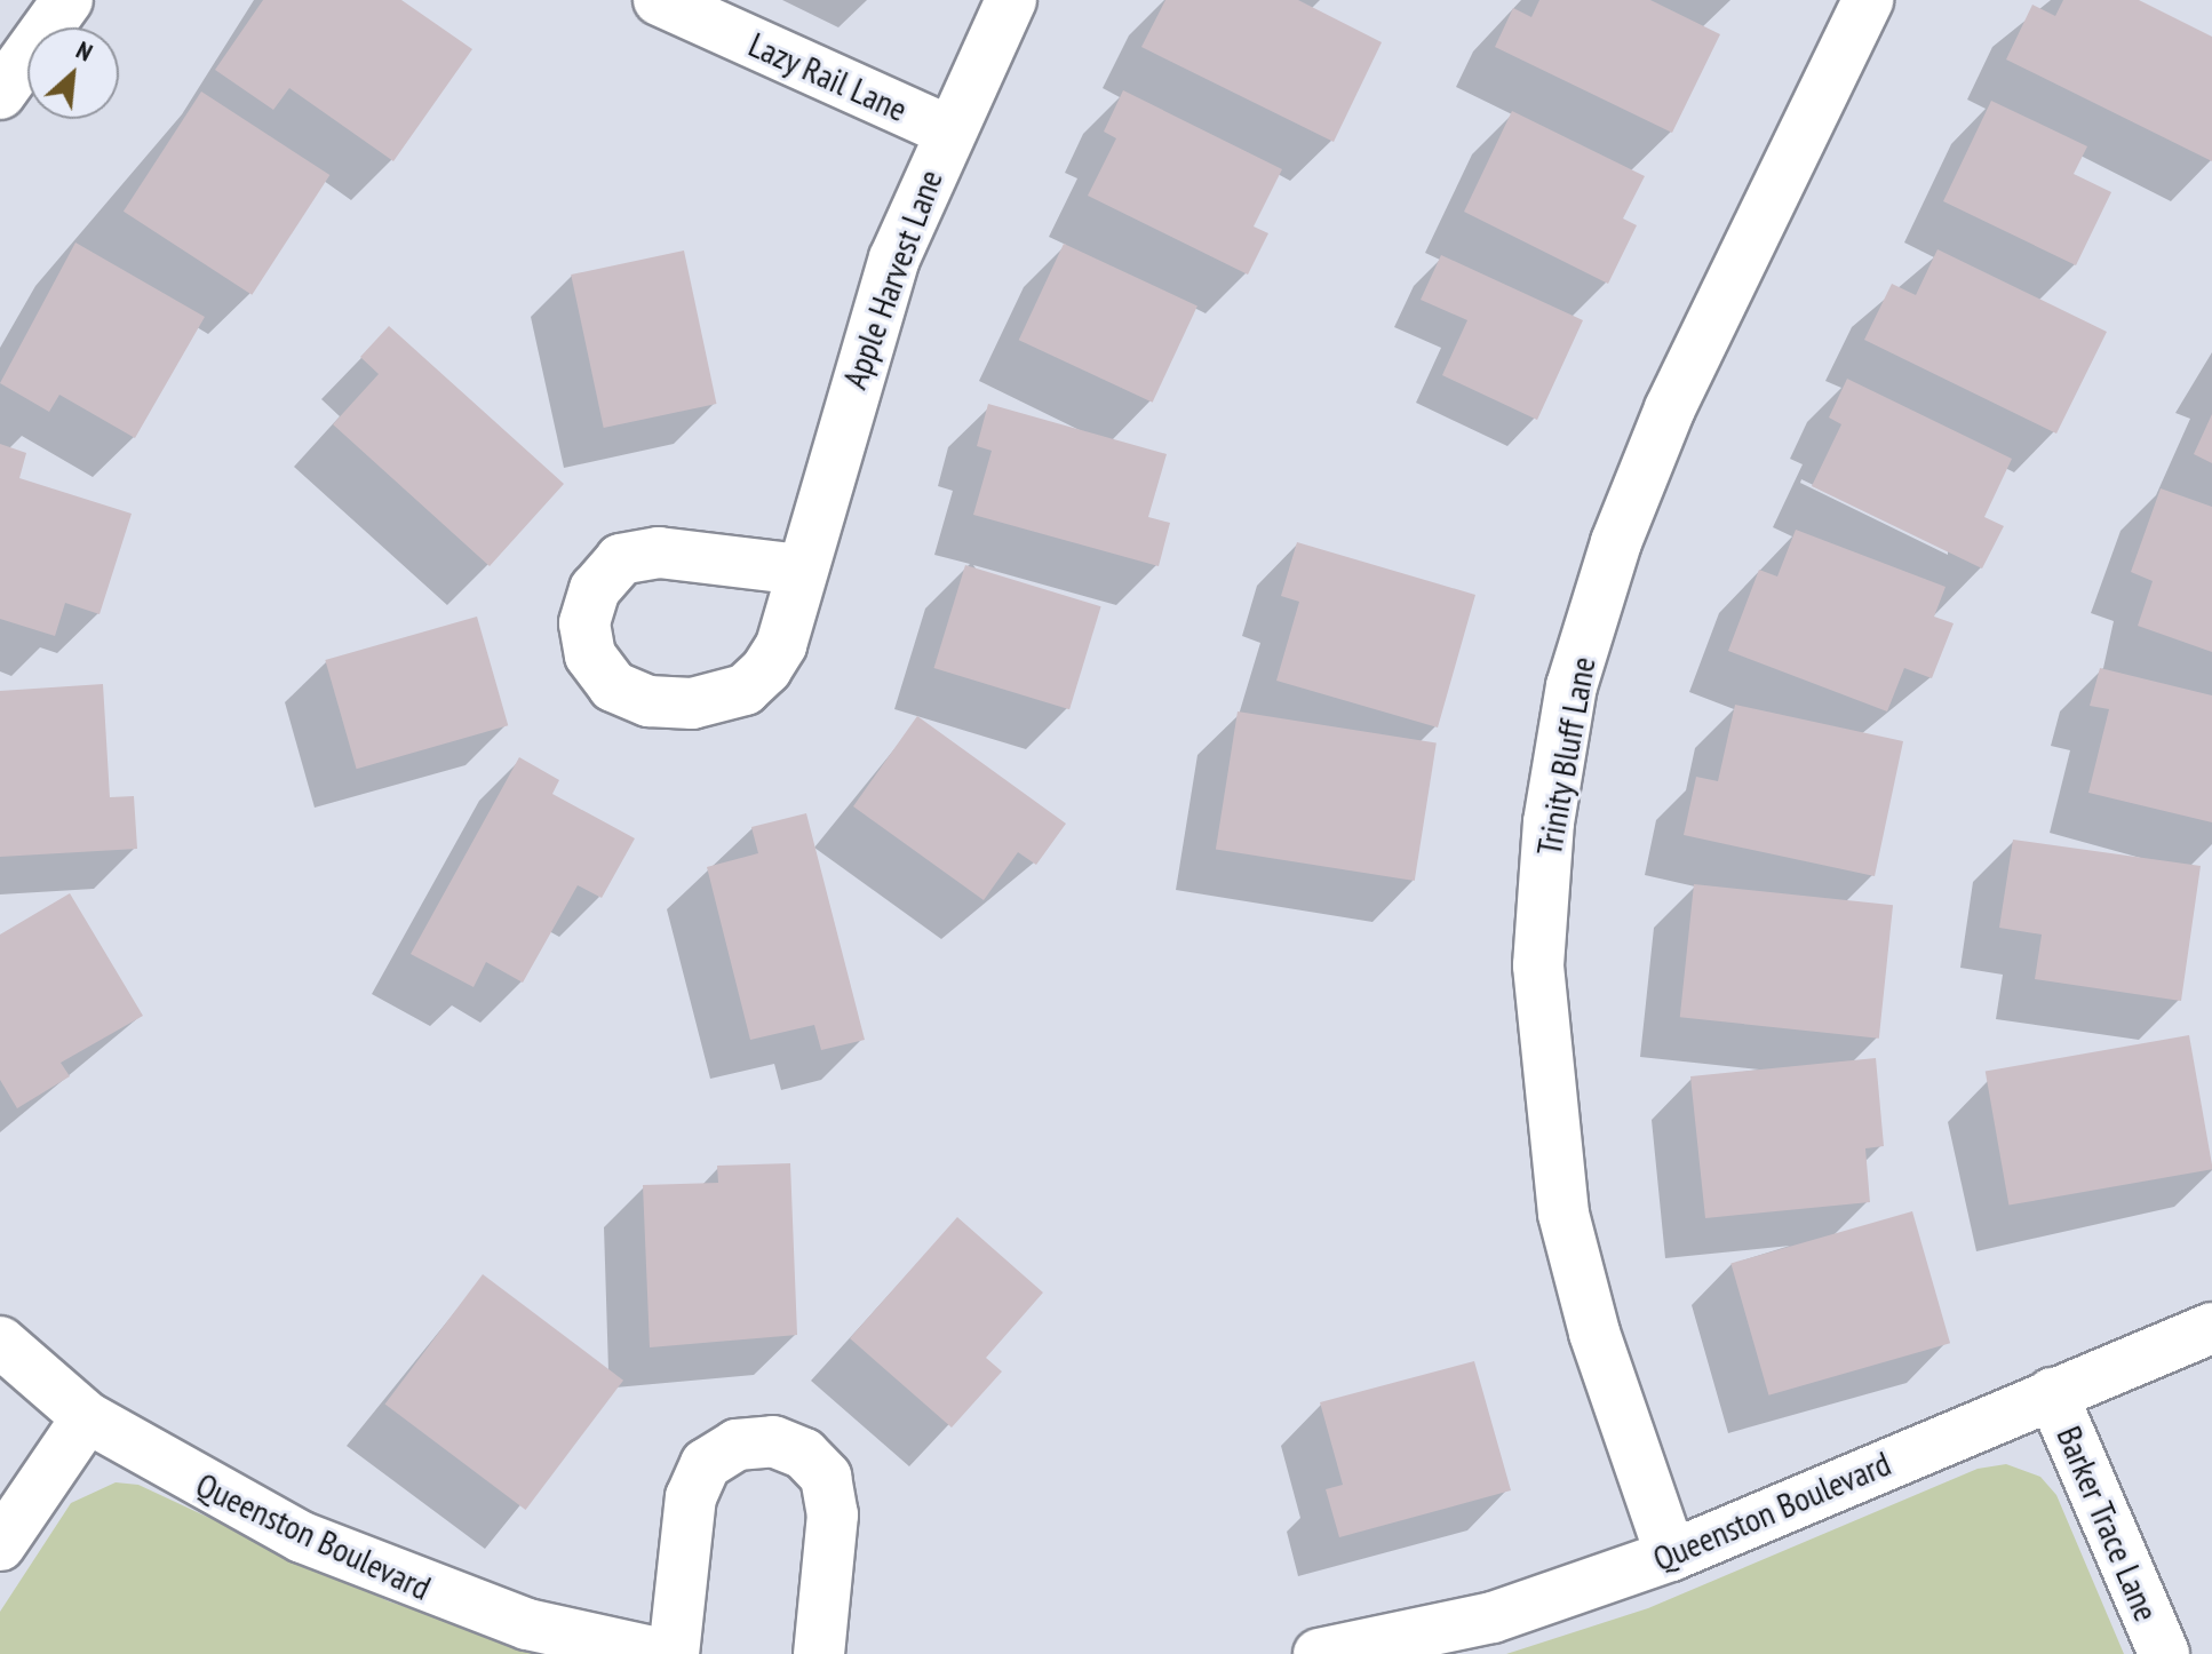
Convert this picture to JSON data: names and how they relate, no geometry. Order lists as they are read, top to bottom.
{
  "streets": {
    "street": [
      "Lazy Rail Lane",
      "Apple Harvest Lane",
      "Trinity Bluff Lane",
      "Queenston Boulevard",
      "Barker Trace Lane"
    ]
  },
  "crossings": [
    ["Lazy Rail Lane", "Apple Harvest Lane"],
    ["Trinity Bluff Lane", "Queenston Boulevard"],
    ["Queenston Boulevard", "Barker Trace Lane"]
  ],
  "north": "top right"
}
